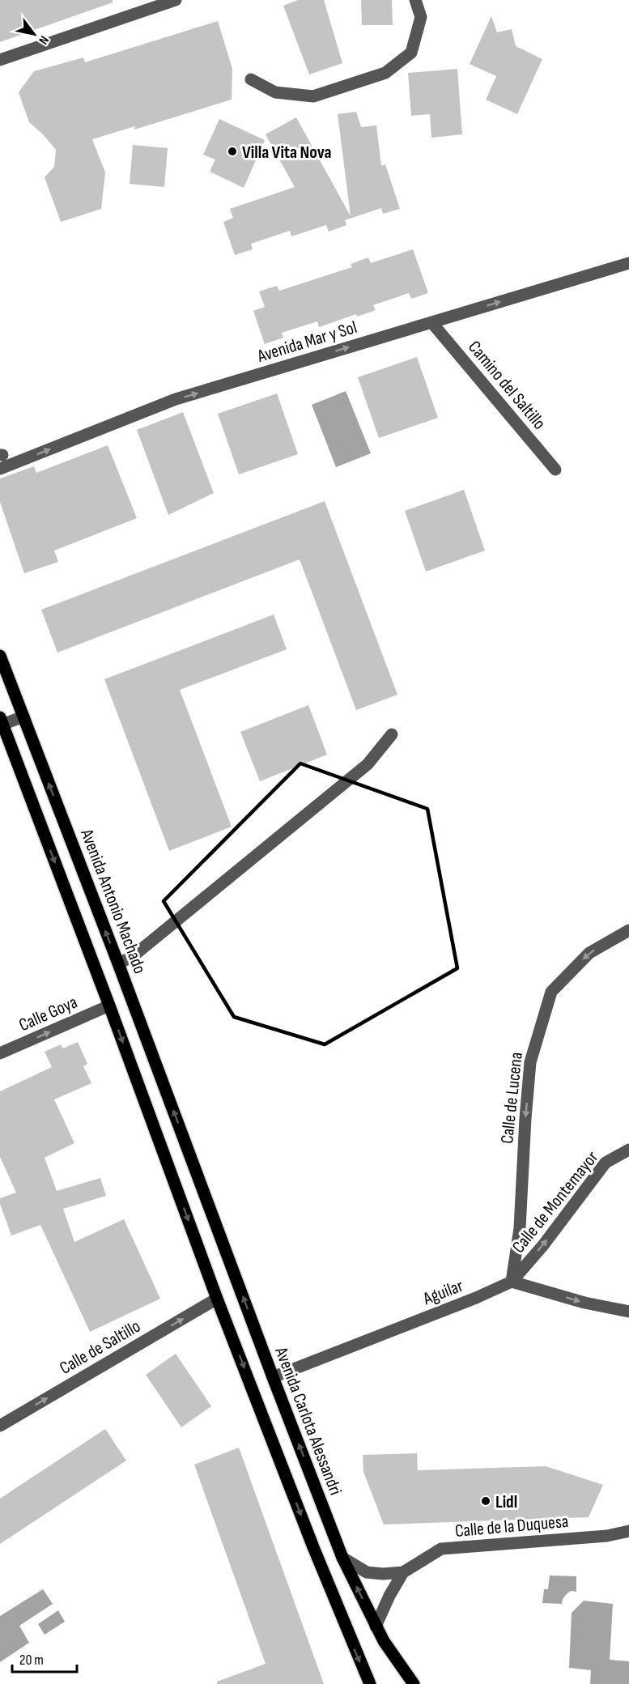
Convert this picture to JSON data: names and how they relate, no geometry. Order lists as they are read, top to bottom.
{
  "streets": {
    "main road": ["Avenida Antonio Machado", "Avenida Carlota Alessandri"],
    "street": [
      "Avenida Mar y Sol",
      "Camino del Saltillo",
      "Calle Goya",
      "Calle de Lucena",
      "Calle de Montemayor",
      "Aguilar",
      "Calle de Saltillo",
      "Calle de la Duquesa"
    ]
  },
  "crossings": [
    ["Avenida Mar y Sol", "Camino del Saltillo"],
    ["Avenida Antonio Machado", "Avenida Carlota Alessandri"],
    ["Calle de Lucena", "Calle de Montemayor"],
    ["Calle de Lucena", "Aguilar"],
    ["Calle de Montemayor", "Aguilar"],
    ["Aguilar", "Avenida Carlota Alessandri"]
  ],
  "one_way": [
    "Avenida Mar y Sol",
    "Calle Goya",
    "Calle de Lucena",
    "Calle de Montemayor",
    "Calle de Saltillo"
  ],
  "places": ["Villa Vita Nova", "Lidl"],
  "scale_bar": "20 m",
  "north": "bottom right"
}
